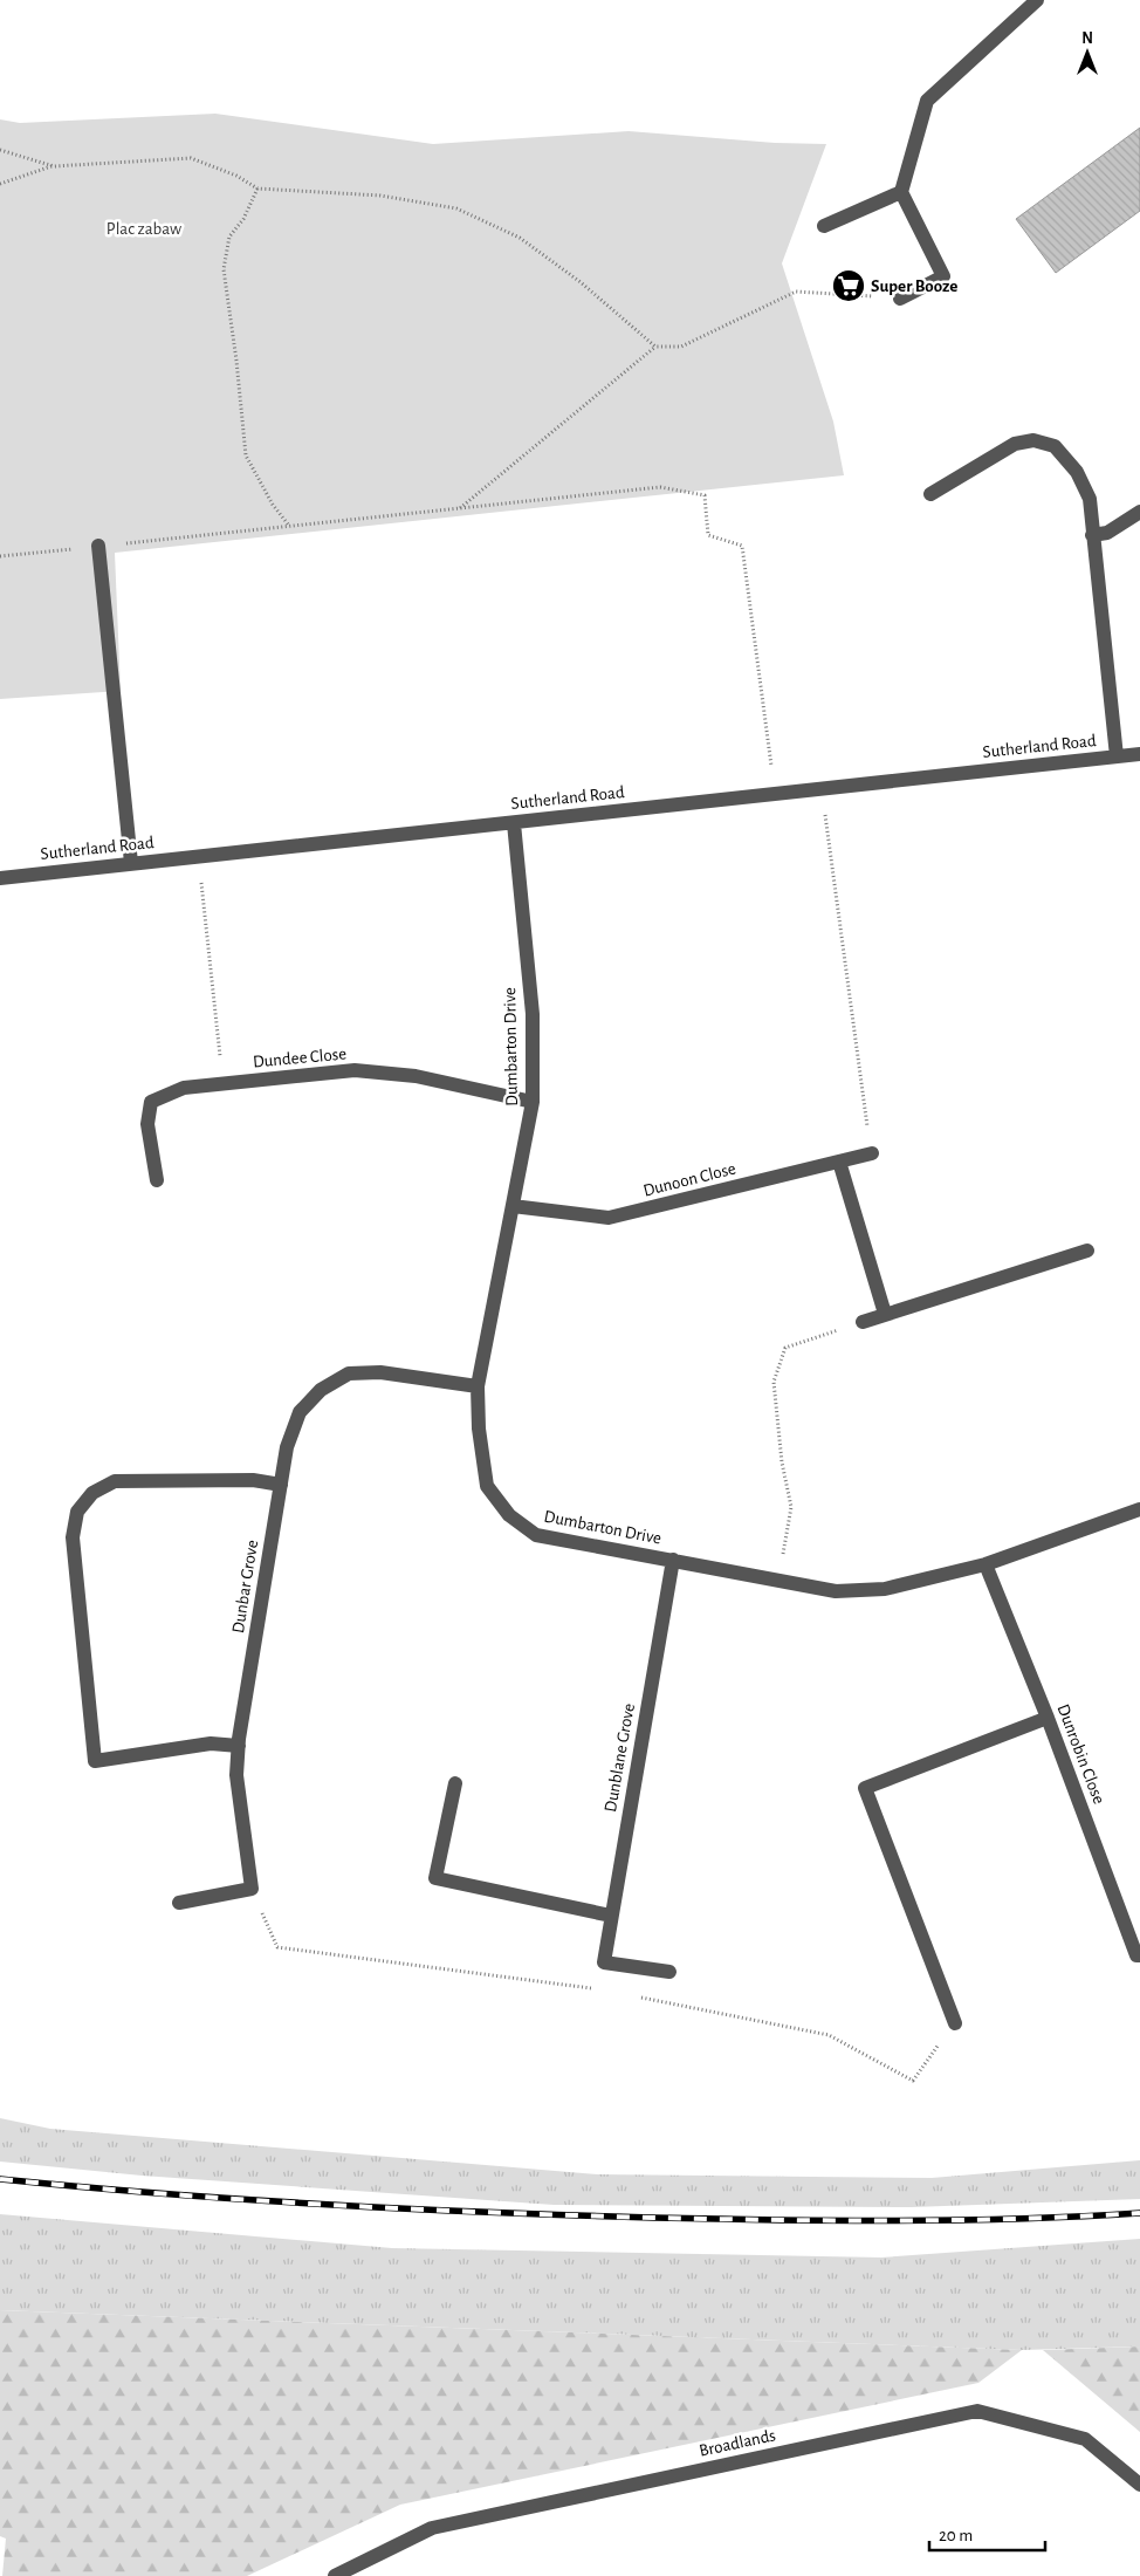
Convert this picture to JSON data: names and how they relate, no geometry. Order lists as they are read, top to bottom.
{
  "streets": {
    "street": [
      "Sutherland Road",
      "Dumbarton Drive",
      "Dundee Close",
      "Dunoon Close",
      "Dunbar Grove",
      "Dunrobin Close",
      "Dunblane Grove",
      "Broadlands"
    ]
  },
  "crossings": [
    ["Sutherland Road", "Dumbarton Drive"],
    ["Dumbarton Drive", "Dundee Close"],
    ["Dumbarton Drive", "Dunoon Close"],
    ["Dumbarton Drive", "Dunbar Grove"],
    ["Dumbarton Drive", "Dunrobin Close"],
    ["Dumbarton Drive", "Dunblane Grove"]
  ],
  "parks": ["Plac zabaw"],
  "places": {
    "supermarket": ["Super Booze"]
  },
  "scale_bar": "20 m",
  "north": "top"
}
